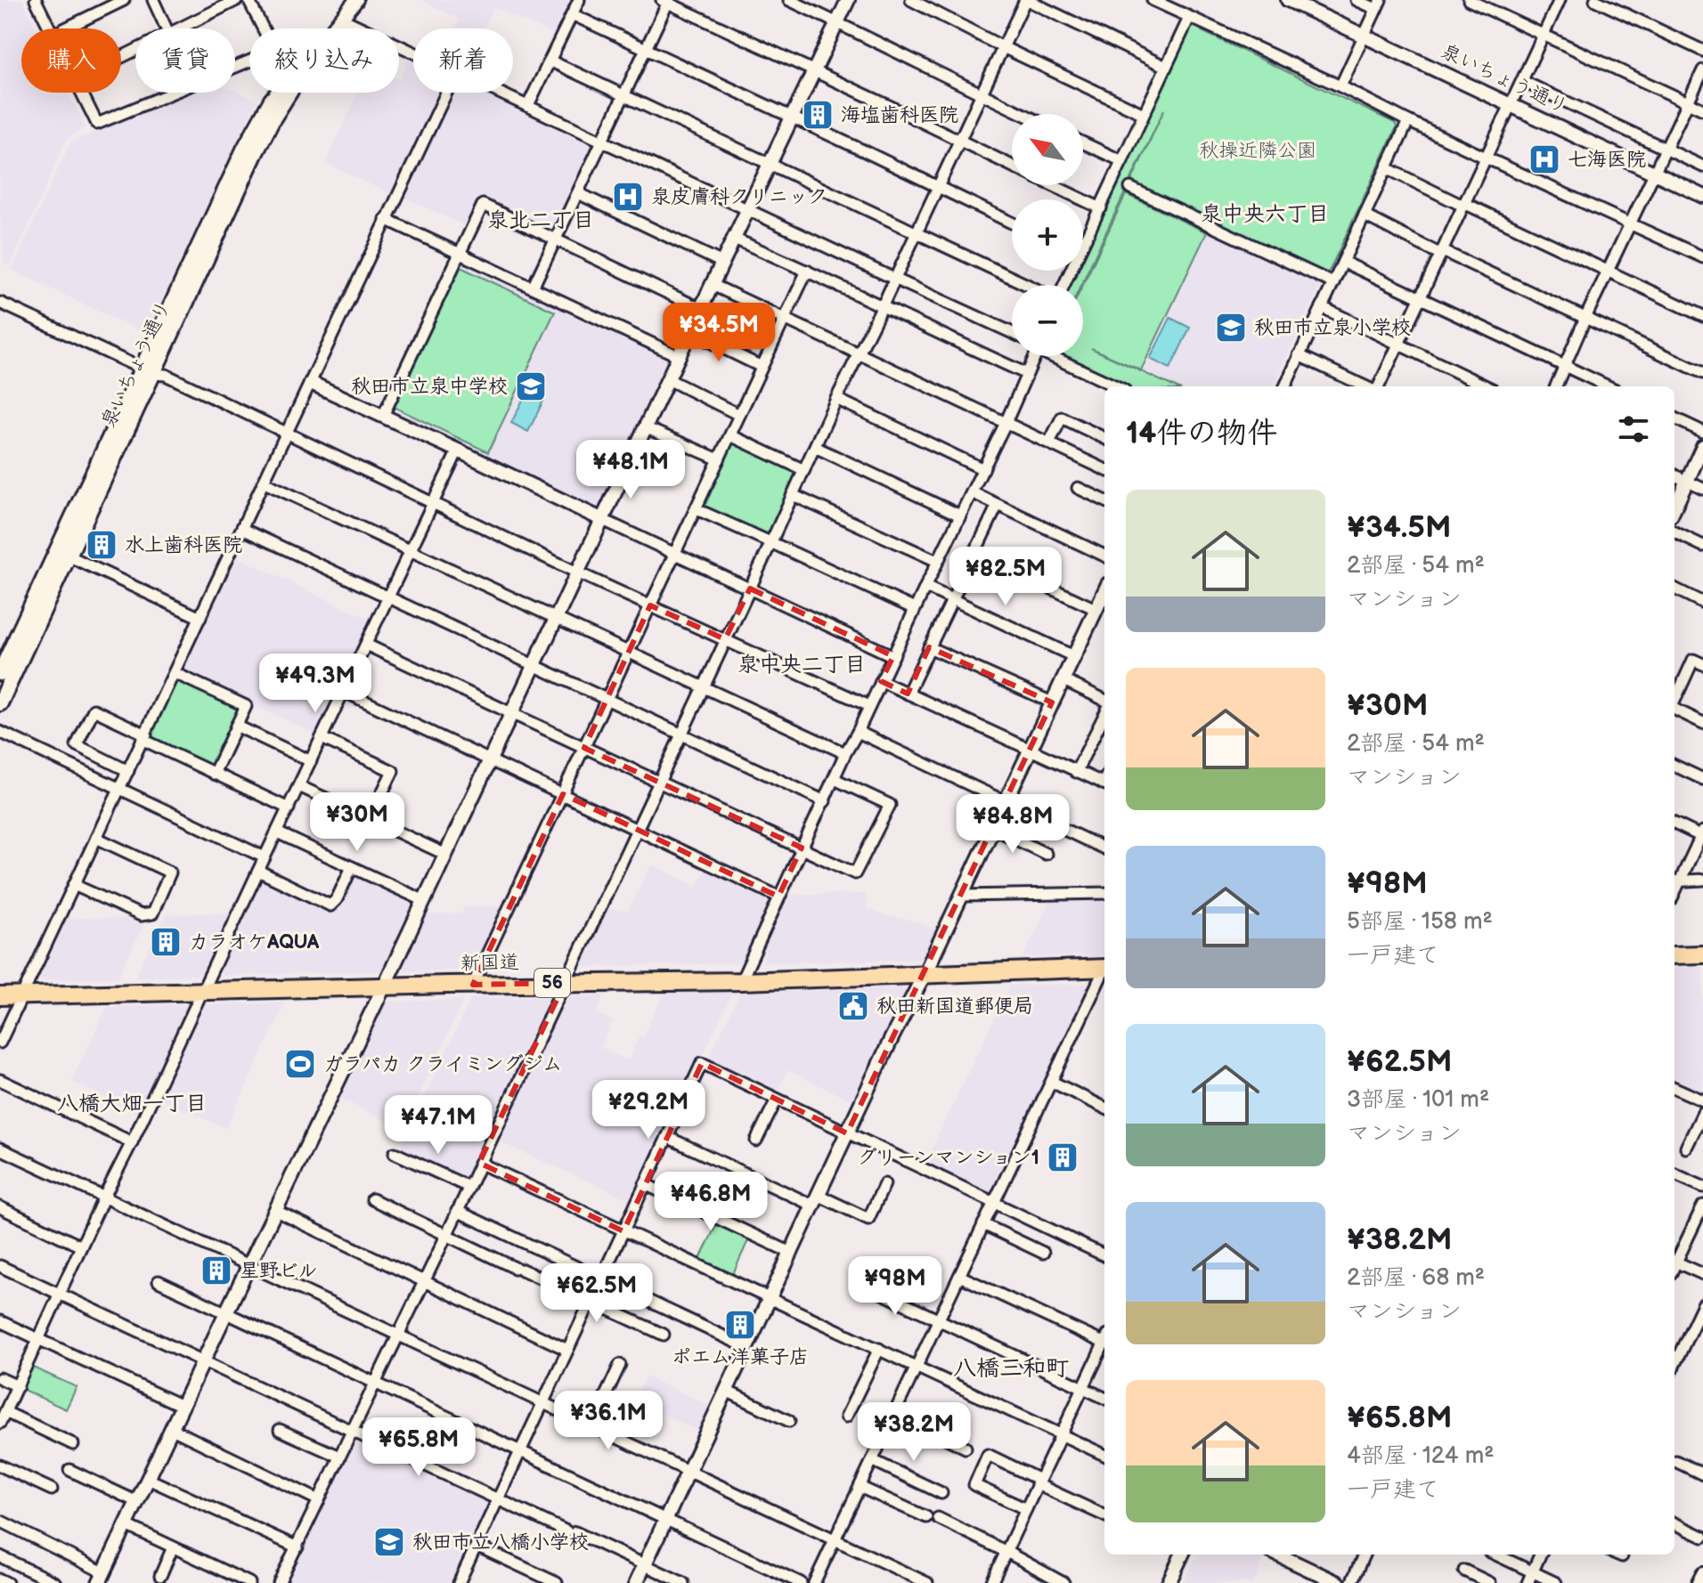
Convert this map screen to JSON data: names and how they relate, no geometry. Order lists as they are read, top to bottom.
{
  "streets": {
    "main road": ["泉いちょう通り", "新国道", "56"]
  },
  "districts": [
    "泉中央六丁目",
    "泉北二丁目",
    "泉中央二丁目",
    "八橋大畑一丁目",
    "八橋三和町"
  ],
  "parks": ["秋操近隣公園"],
  "places": {
    "building": [
      "海塩歯科医院",
      "水上歯科医院",
      "カラオケAQUA",
      "グリーンマンション1",
      "星野ビル",
      "ポエム洋菓子店"
    ],
    "hospital": ["七海医院", "泉皮膚科クリニック"],
    "school or university": ["秋田市立泉小学校", "秋田市立泉中学校", "秋田市立八橋小学校"],
    "public building": ["秋田新国道郵便局"],
    "sports": ["ガラパカ クライミングジム"]
  },
  "north": "top left",
  "page": {
    "chip": [
      "購入",
      "賃貸",
      "絞り込み",
      "新着"
    ],
    "map_buttons": ["+", "−"],
    "price": [
      "¥34.5M",
      "¥48.1M",
      "¥82.5M",
      "¥49.3M",
      "¥30M",
      "¥84.8M",
      "¥29.2M",
      "¥47.1M",
      "¥46.8M",
      "¥98M",
      "¥62.5M",
      "¥36.1M",
      "¥38.2M",
      "¥65.8M"
    ],
    "heading": "14件の物件",
    "list": [
      {
        "name": "¥34.5M",
        "note": "2部屋 · 54 m² · マンション"
      },
      {
        "name": "¥30M",
        "note": "2部屋 · 54 m² · マンション"
      },
      {
        "name": "¥98M",
        "note": "5部屋 · 158 m² · 一戸建て"
      },
      {
        "name": "¥62.5M",
        "note": "3部屋 · 101 m² · マンション"
      },
      {
        "name": "¥38.2M",
        "note": "2部屋 · 68 m² · マンション"
      },
      {
        "name": "¥65.8M",
        "note": "4部屋 · 124 m² · 一戸建て"
      }
    ]
  }
}
